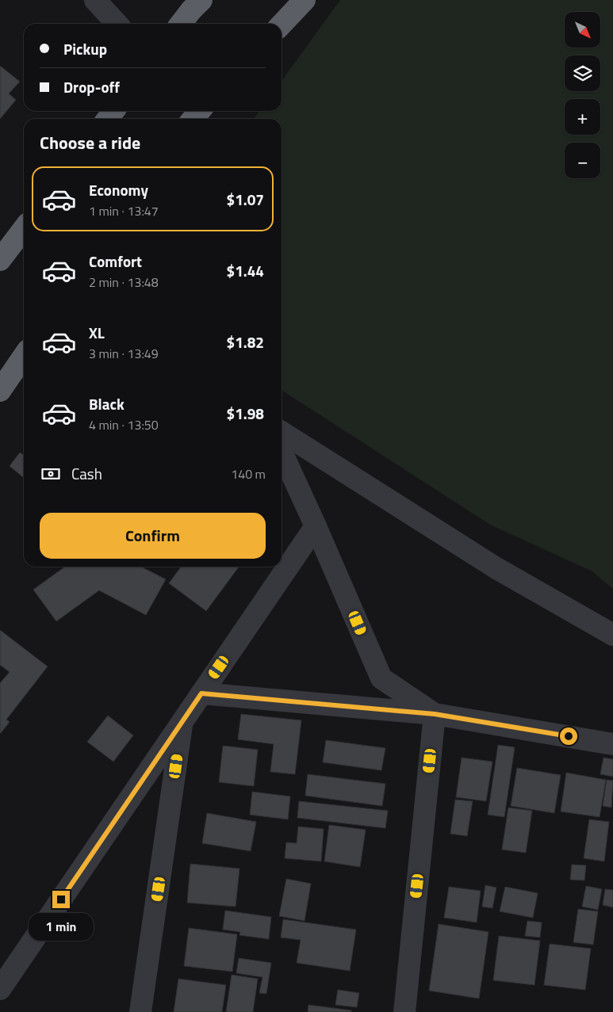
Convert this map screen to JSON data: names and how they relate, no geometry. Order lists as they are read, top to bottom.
{
  "north": "bottom right",
  "page": {
    "map_buttons": ["+", "−"],
    "banner": ["Pickup", "Drop-off"],
    "heading": "Choose a ride",
    "list": [
      {
        "name": "Economy",
        "note": "1 min · 13:47",
        "value": "$1.07"
      },
      {
        "name": "Comfort",
        "note": "2 min · 13:48",
        "value": "$1.44"
      },
      {
        "name": "XL",
        "note": "3 min · 13:49",
        "value": "$1.82"
      },
      {
        "name": "Black",
        "note": "4 min · 13:50",
        "value": "$1.98"
      }
    ],
    "pay": ["Cash", "140 m"],
    "buttons": "Confirm",
    "bubble": "1 min"
  }
}
